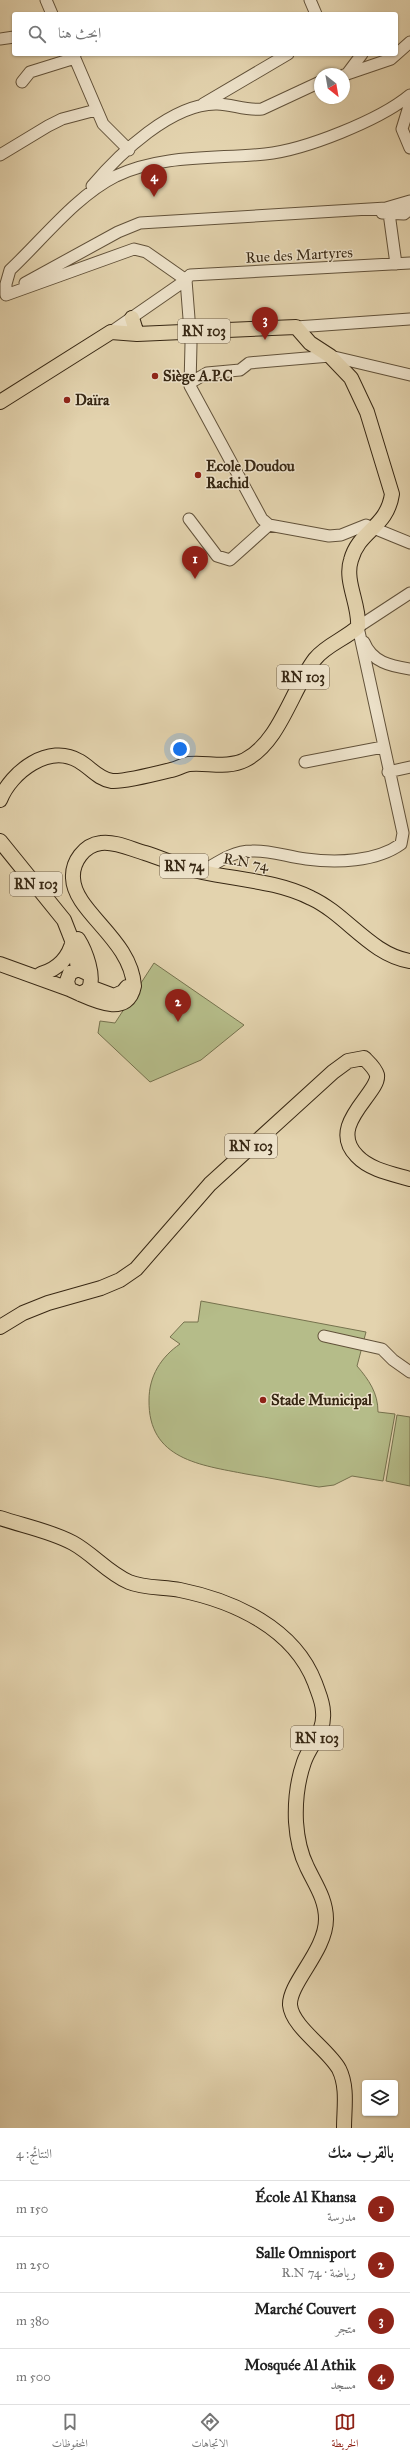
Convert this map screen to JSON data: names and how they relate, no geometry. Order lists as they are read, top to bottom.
{
  "streets": {
    "main road": ["RN 103", "R.N 74", "RN 74"],
    "street": ["Rue des Martyres"]
  },
  "crossings": [
    ["RN 103", "R.N 74"]
  ],
  "places": [
    "Siège A.P.C",
    "Daïra",
    "Ecole Doudou Rachid",
    "Stade Municipal"
  ],
  "north": "bottom right",
  "page": {
    "search": "ابحث هنا",
    "pins": [
      "4",
      "3",
      "1",
      "2"
    ],
    "heading": ["بالقرب منك", "النتائج: 4"],
    "list": [
      {
        "mark": "1",
        "name": "École Al Khansa",
        "note": "مدرسة",
        "value": "150 m"
      },
      {
        "mark": "2",
        "name": "Salle Omnisport",
        "note": "رياضة · R.N 74",
        "value": "250 m"
      },
      {
        "mark": "3",
        "name": "Marché Couvert",
        "note": "متجر",
        "value": "380 m"
      },
      {
        "mark": "4",
        "name": "Mosquée Al Athik",
        "note": "مسجد",
        "value": "500 m"
      }
    ],
    "nav": ["الخريطة", "الاتجاهات", "المحفوظات"]
  }
}
